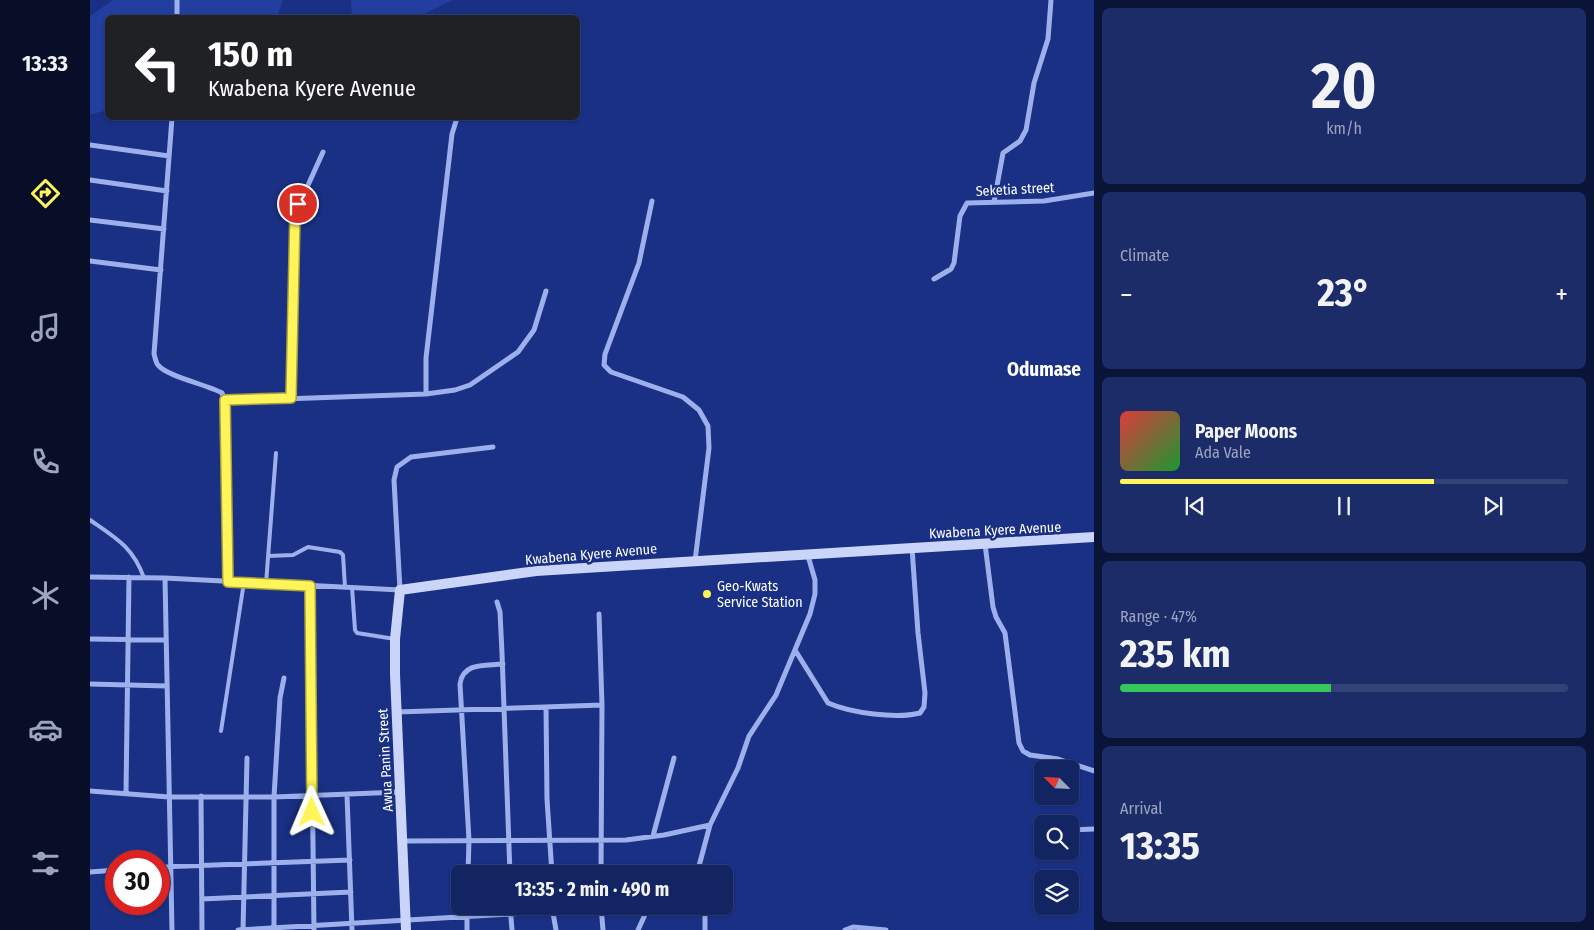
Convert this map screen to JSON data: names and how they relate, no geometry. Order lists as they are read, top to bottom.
{
  "streets": {
    "main road": ["Kwabena Kyere Avenue", "Awua Panin Street"],
    "street": ["Seketia street"]
  },
  "crossings": [
    ["Kwabena Kyere Avenue", "Awua Panin Street"]
  ],
  "districts": ["Odumase"],
  "places": ["Geo-Kwats Service Station"],
  "north": "top left",
  "page": {
    "tabs": "13:33",
    "tile": [
      ["20", "km/h"],
      "Climate",
      ["Range · 47%", "235 km"],
      ["Arrival", "13:35"]
    ],
    "turn": ["150 m", "Kwabena Kyere Avenue"],
    "heat": ["−", "23°", "+"],
    "song": ["Paper Moons", "Ada Vale"],
    "limit": "30",
    "trip": "13:35 · 2 min · 490 m"
  }
}
